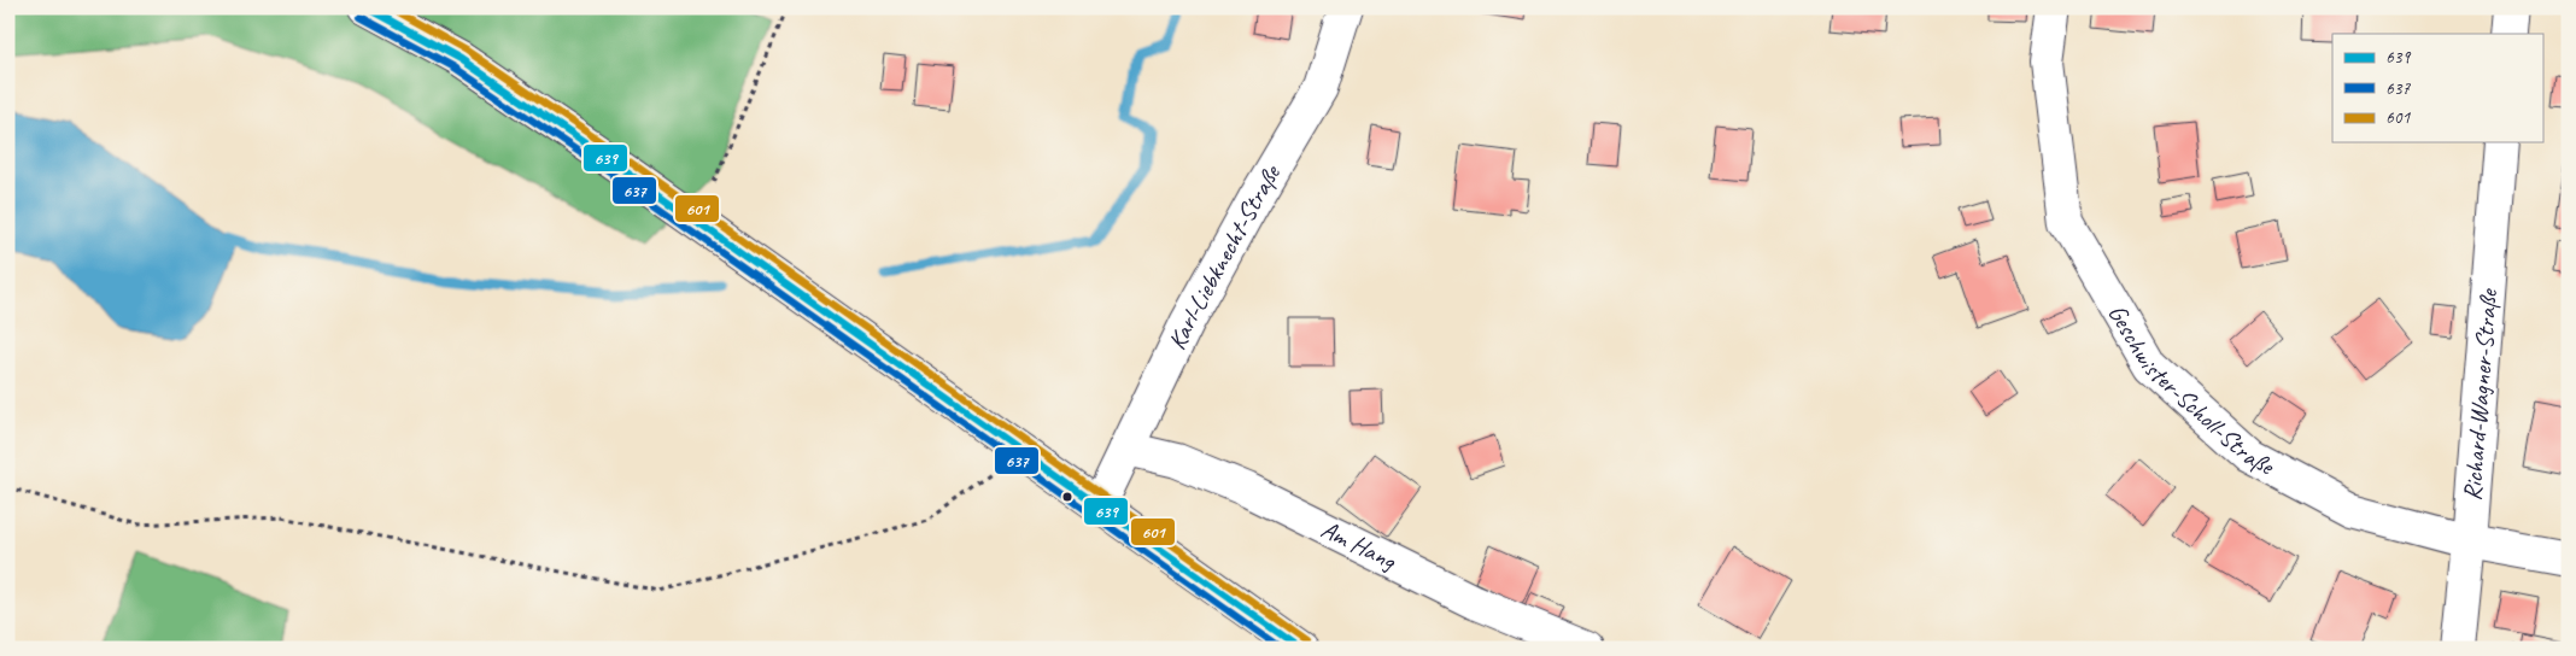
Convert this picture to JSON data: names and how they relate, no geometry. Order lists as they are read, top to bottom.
{
  "streets": {
    "street": [
      "Karl-Liebknecht-Straße",
      "Geschwister-Scholl-Straße",
      "Richard-Wagner-Straße",
      "Am Hang"
    ]
  },
  "crossings": [
    ["Karl-Liebknecht-Straße", "Am Hang"],
    ["Geschwister-Scholl-Straße", "Richard-Wagner-Straße"]
  ],
  "lines": ["transit line 639", "transit line 601", "transit line 637"],
  "legend": ["639", "637", "601"]
}
